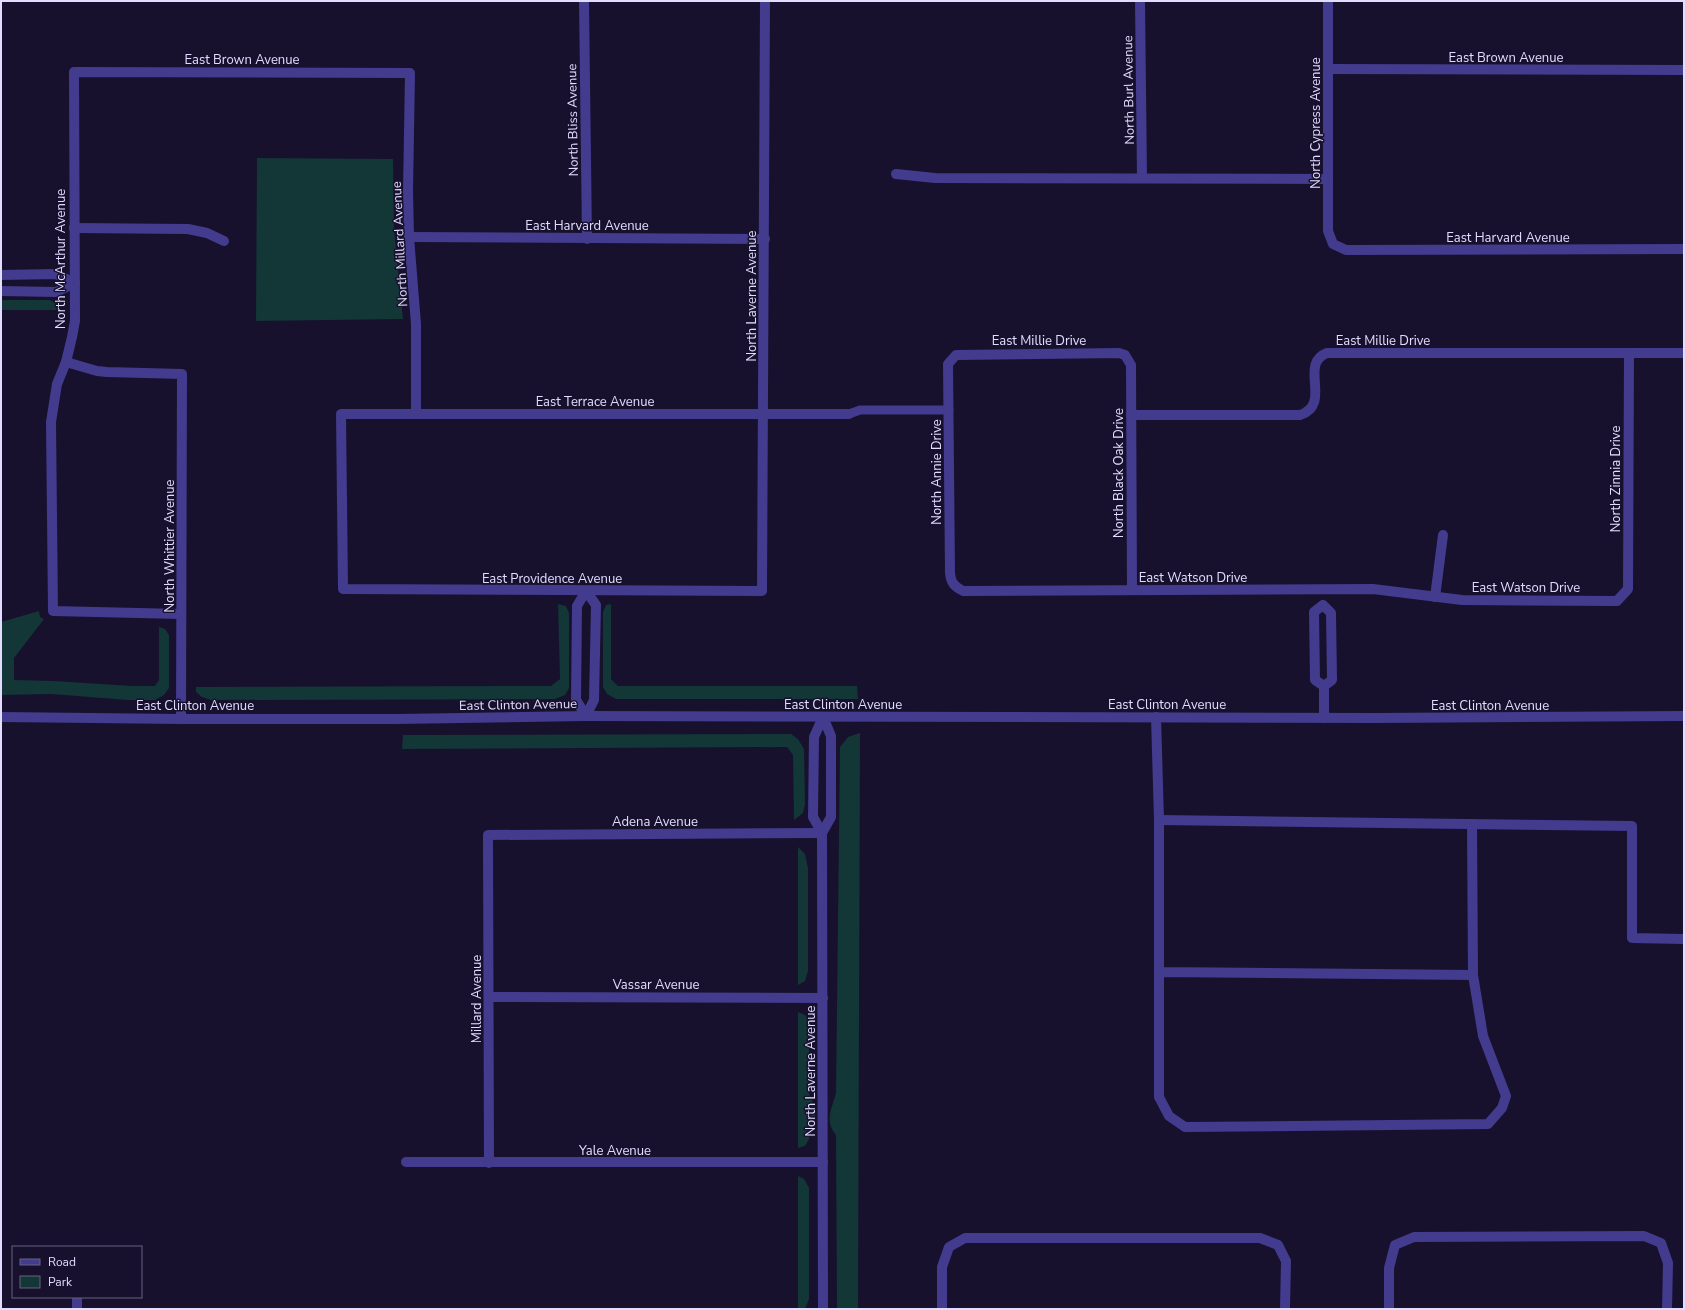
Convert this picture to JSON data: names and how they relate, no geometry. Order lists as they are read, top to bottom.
{
  "streets": {
    "street": [
      "East Brown Avenue",
      "North Burl Avenue",
      "North Bliss Avenue",
      "North Cypress Avenue",
      "East Harvard Avenue",
      "North Millard Avenue",
      "North McArthur Avenue",
      "North Laverne Avenue",
      "East Millie Drive",
      "East Terrace Avenue",
      "North Annie Drive",
      "North Black Oak Drive",
      "North Zinnia Drive",
      "North Whittier Avenue",
      "East Watson Drive",
      "East Providence Avenue",
      "East Clinton Avenue",
      "Adena Avenue",
      "Vassar Avenue",
      "Millard Avenue",
      "Yale Avenue"
    ]
  },
  "crossings": [
    ["East Brown Avenue", "North Cypress Avenue"],
    ["East Brown Avenue", "North Millard Avenue"],
    ["East Brown Avenue", "North McArthur Avenue"],
    ["North Bliss Avenue", "East Harvard Avenue"],
    ["North Cypress Avenue", "East Harvard Avenue"],
    ["East Harvard Avenue", "North Millard Avenue"],
    ["East Harvard Avenue", "North Laverne Avenue"],
    ["North Millard Avenue", "East Terrace Avenue"],
    ["North McArthur Avenue", "North Whittier Avenue"],
    ["North Laverne Avenue", "East Terrace Avenue"],
    ["North Laverne Avenue", "East Providence Avenue"],
    ["North Laverne Avenue", "Adena Avenue"],
    ["North Laverne Avenue", "Vassar Avenue"],
    ["North Laverne Avenue", "Yale Avenue"],
    ["East Millie Drive", "North Annie Drive"],
    ["East Millie Drive", "North Black Oak Drive"],
    ["East Millie Drive", "North Zinnia Drive"],
    ["East Terrace Avenue", "East Providence Avenue"],
    ["North Annie Drive", "East Watson Drive"],
    ["North Black Oak Drive", "East Watson Drive"],
    ["North Zinnia Drive", "East Watson Drive"],
    ["North Whittier Avenue", "East Clinton Avenue"],
    ["Adena Avenue", "Millard Avenue"],
    ["Vassar Avenue", "Millard Avenue"],
    ["Millard Avenue", "Yale Avenue"]
  ],
  "legend": ["Road", "Park"]
}
